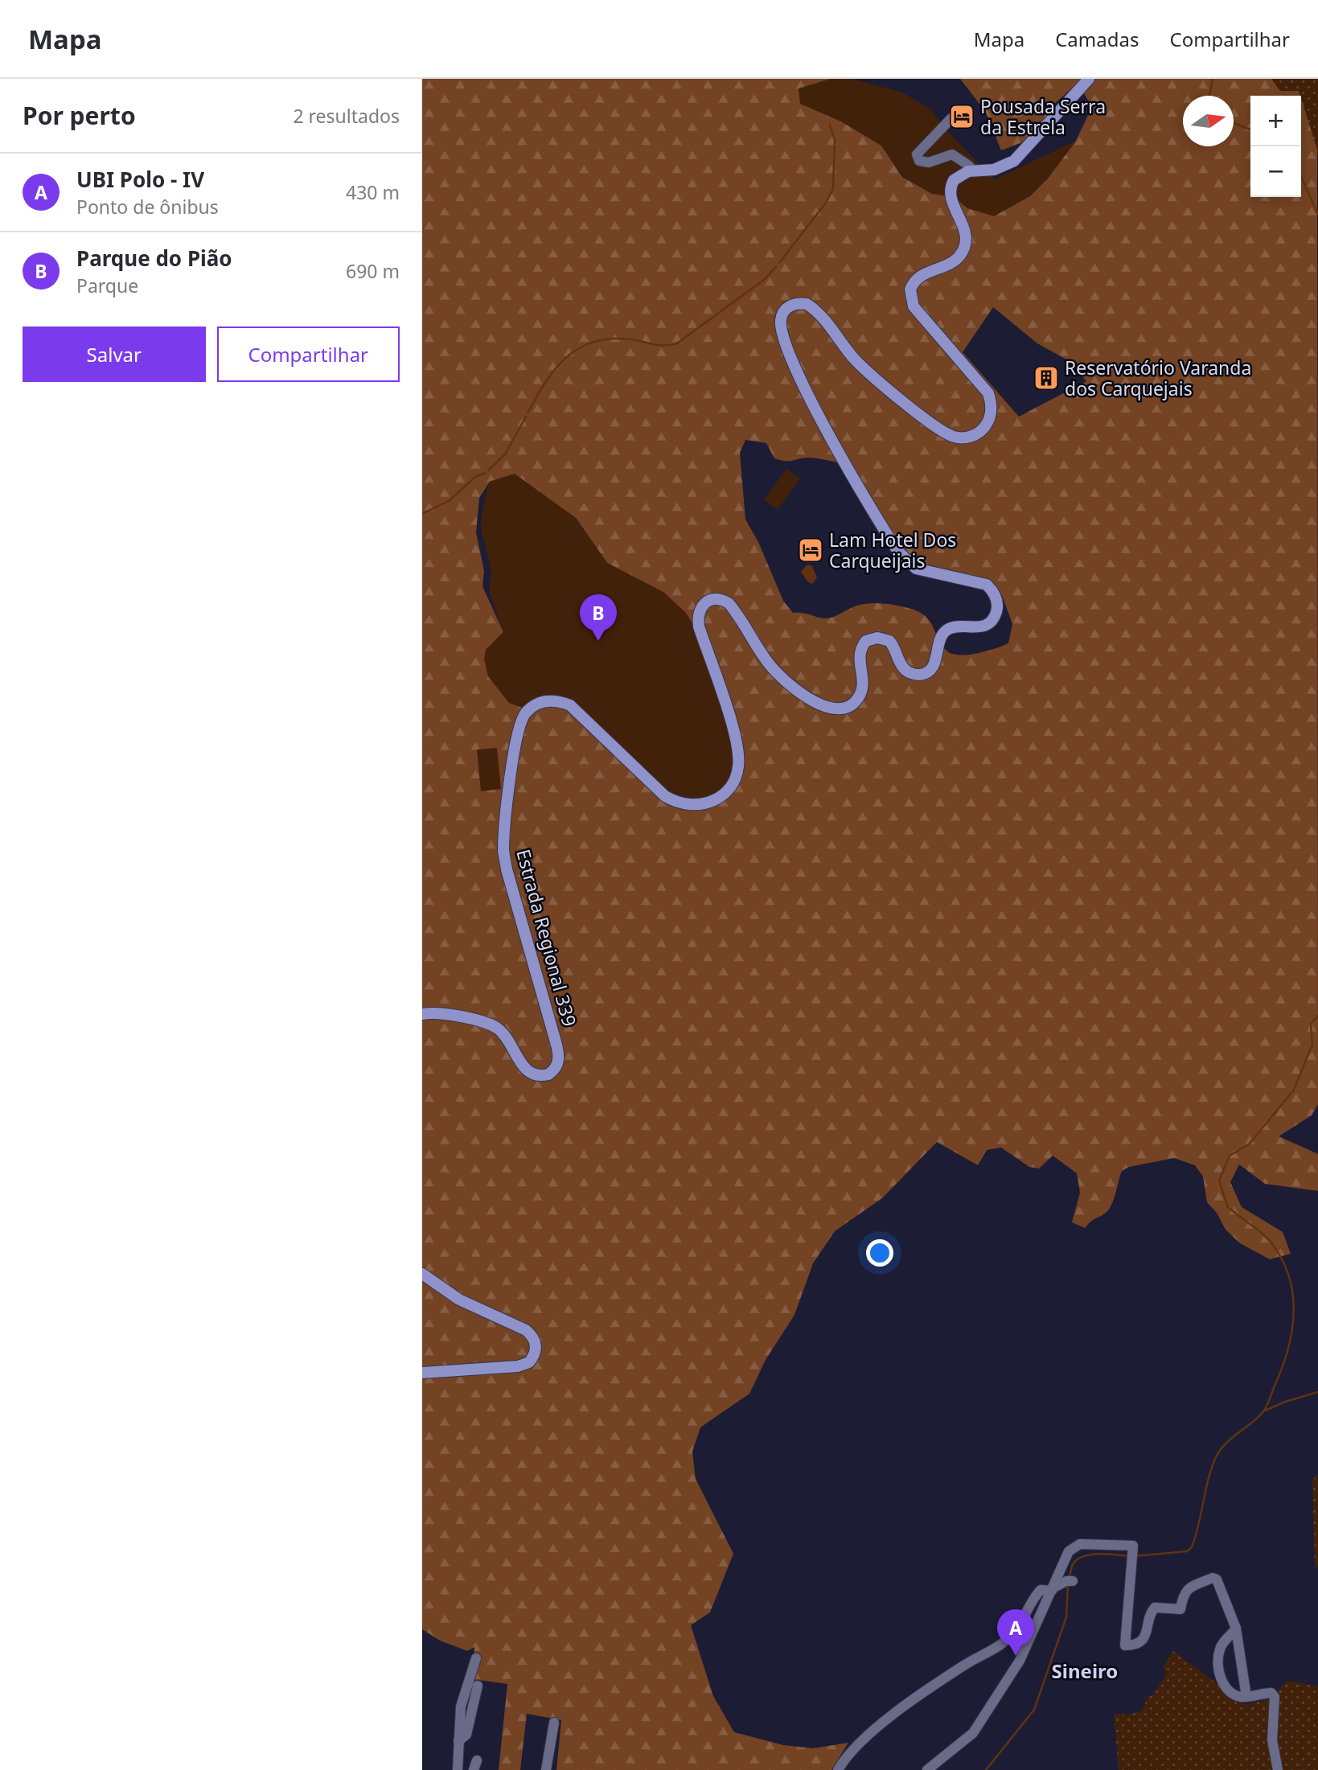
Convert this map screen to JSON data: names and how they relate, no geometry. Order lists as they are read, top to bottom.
{
  "streets": {
    "main road": ["Estrada Regional 339"]
  },
  "districts": ["Sineiro"],
  "places": {
    "hotel": ["Pousada Serra da Estrela", "Lam Hotel Dos Carqueijais"],
    "building": ["Reservatório Varanda dos Carquejais"]
  },
  "north": "right",
  "page": {
    "header": "Mapa",
    "nav": ["Mapa", "Camadas", "Compartilhar"],
    "heading": ["Por perto", "2 resultados"],
    "map_buttons": ["+", "−"],
    "list": [
      {
        "mark": "A",
        "name": "UBI Polo - IV",
        "note": "Ponto de ônibus",
        "value": "430 m"
      },
      {
        "mark": "B",
        "name": "Parque do Pião",
        "note": "Parque",
        "value": "690 m"
      }
    ],
    "buttons": ["Salvar", "Compartilhar"],
    "pins": ["B", "A"]
  }
}
